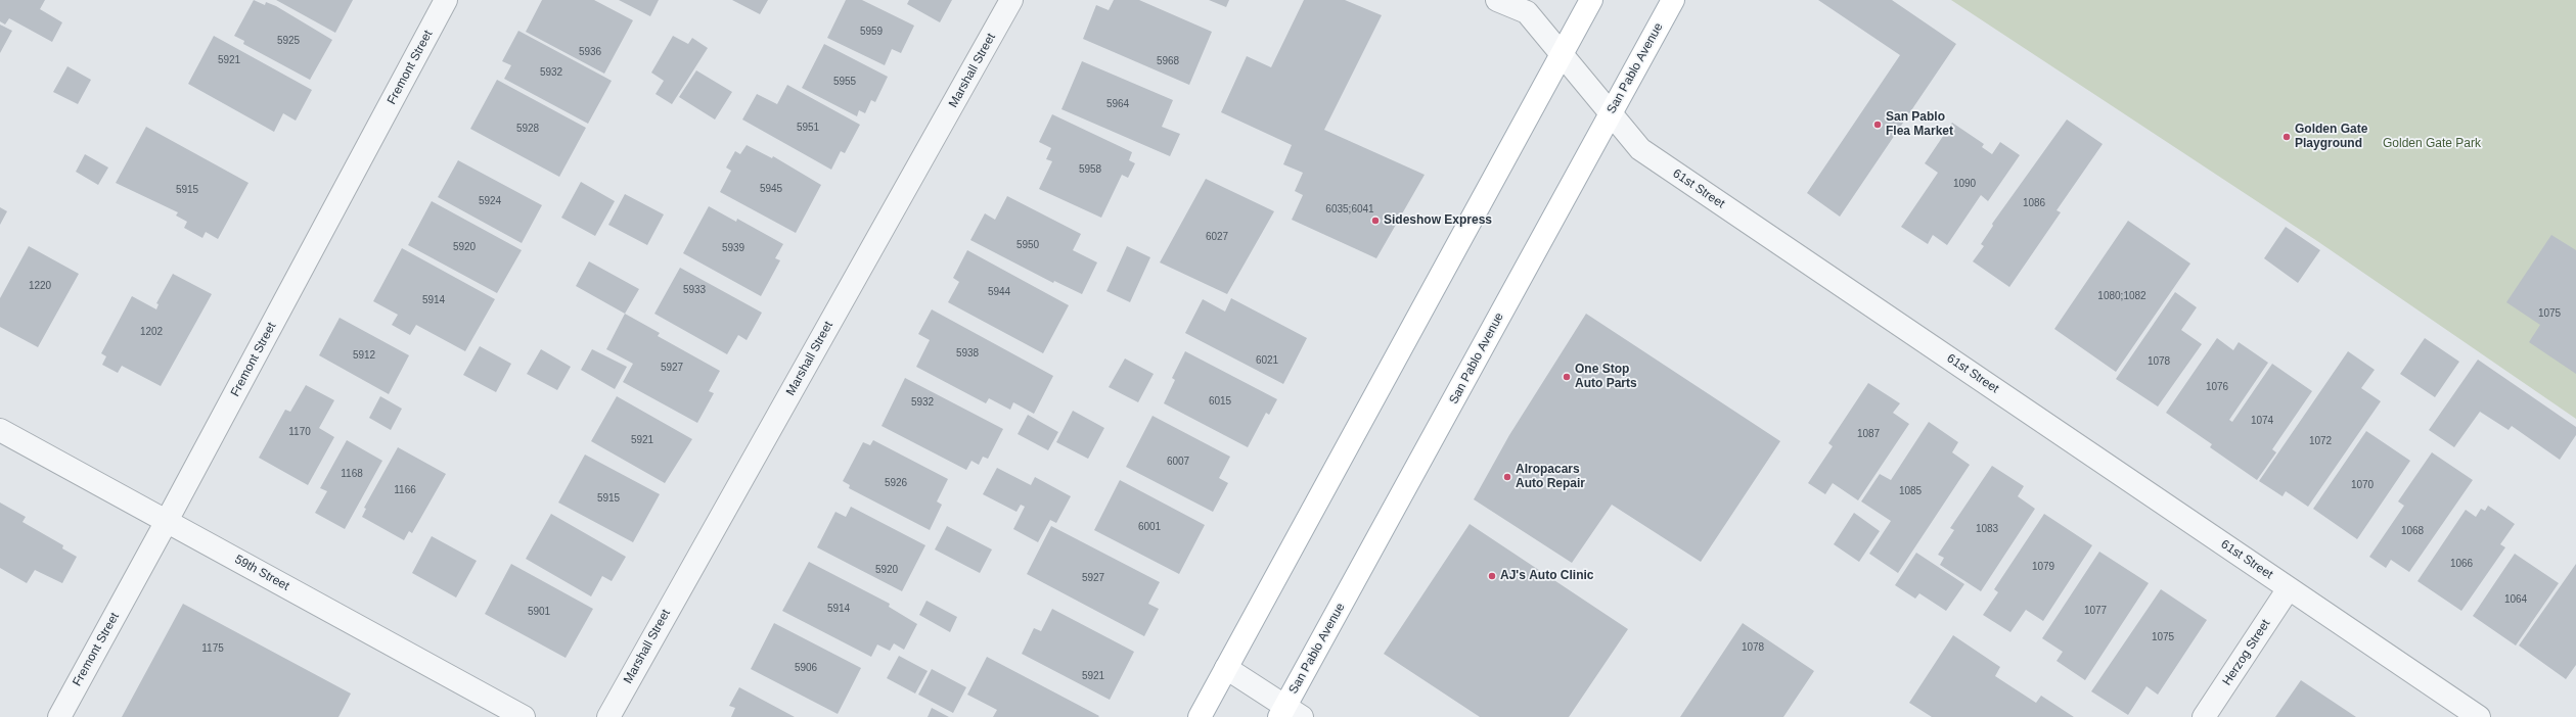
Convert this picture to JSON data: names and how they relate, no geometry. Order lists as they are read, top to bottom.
{
  "streets": {
    "main road": ["San Pablo Avenue"],
    "street": [
      "Fremont Street",
      "Marshall Street",
      "61st Street",
      "59th Street",
      "Herzog Street"
    ]
  },
  "crossings": [
    ["Fremont Street", "59th Street"],
    ["San Pablo Avenue", "61st Street"],
    ["61st Street", "Herzog Street"]
  ],
  "parks": ["Golden Gate Park"],
  "places": [
    "San Pablo Flea Market",
    "Golden Gate Playground",
    "Sideshow Express",
    "One Stop Auto Parts",
    "Alropacars Auto Repair",
    "AJ's Auto Clinic"
  ],
  "house_numbers": [
    "5959",
    "5925",
    "5936",
    "5921",
    "5968",
    "5932",
    "5955",
    "5964",
    "5951",
    "5928",
    "5958",
    "1090",
    "5945",
    "5915",
    "5924",
    "1086",
    "6035;6041",
    "6027",
    "5950",
    "5920",
    "5939",
    "1220",
    "5933",
    "5944",
    "1080;1082",
    "5914",
    "1075",
    "1202",
    "5938",
    "5912",
    "6021",
    "1078",
    "5927",
    "1076",
    "6015",
    "5932",
    "1074",
    "1170",
    "1087",
    "5921",
    "1072",
    "6007",
    "1168",
    "5926",
    "1070",
    "1166",
    "1085",
    "5915",
    "6001",
    "1083",
    "1068",
    "1066",
    "1079",
    "5920",
    "5927",
    "1064",
    "5914",
    "1077",
    "5901",
    "1075",
    "1078",
    "1175",
    "5906",
    "5921"
  ]
}
